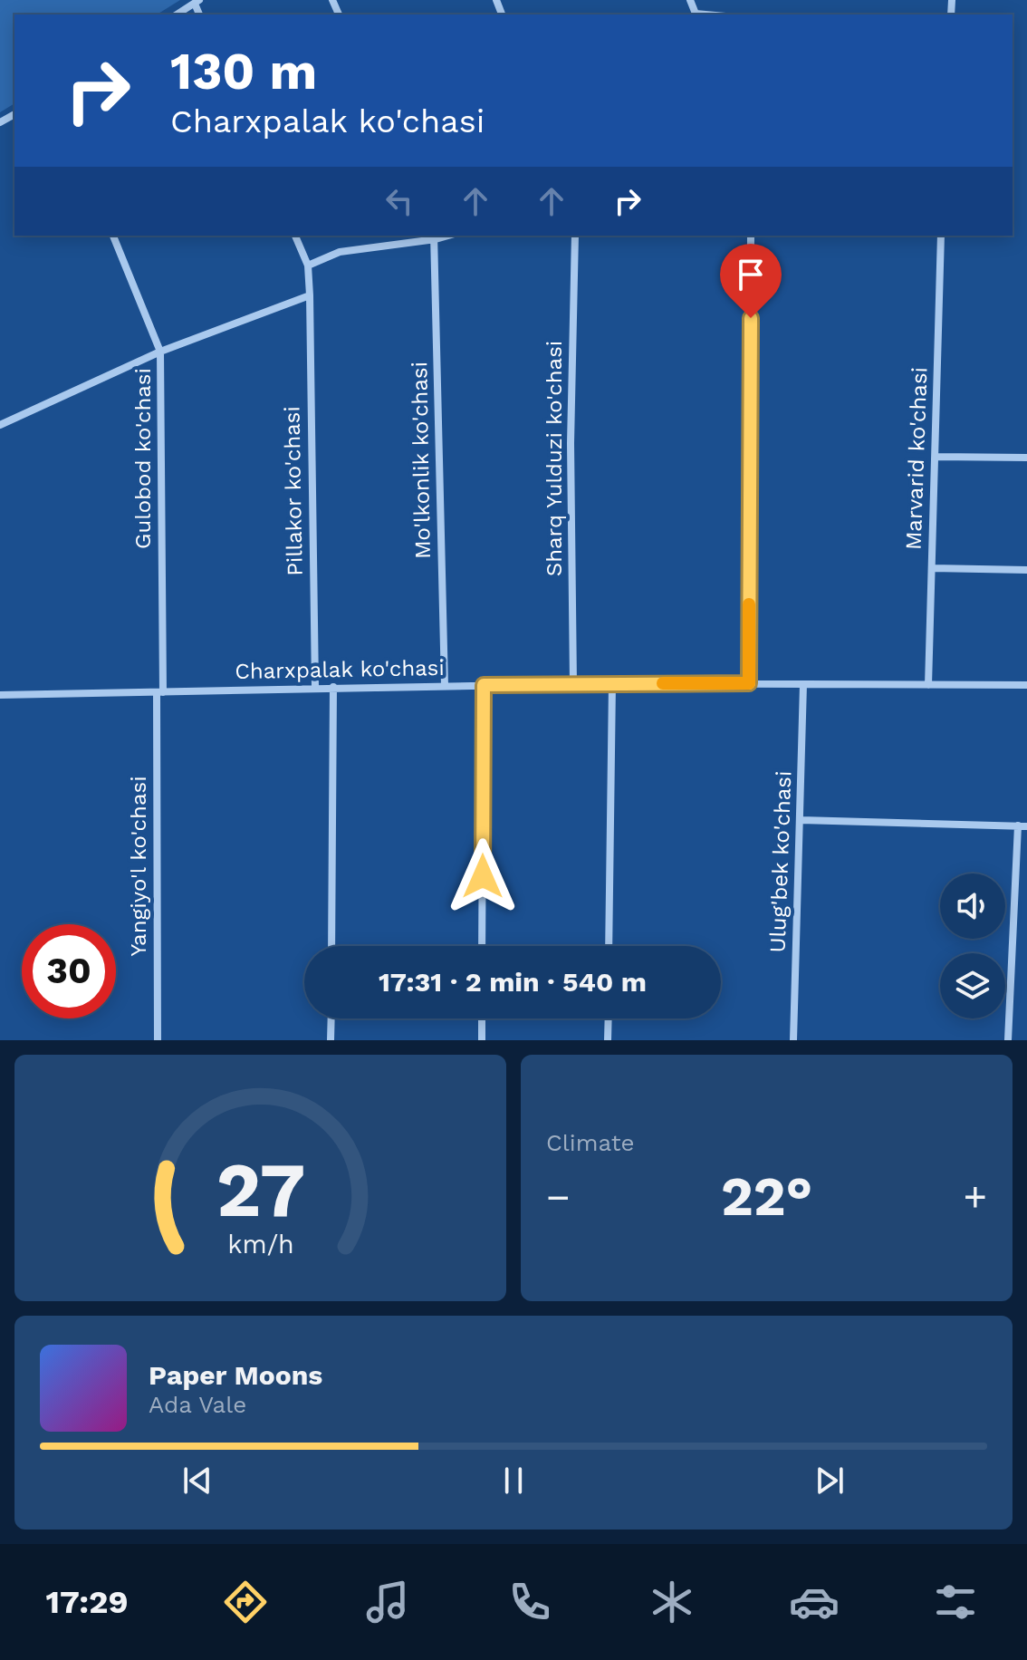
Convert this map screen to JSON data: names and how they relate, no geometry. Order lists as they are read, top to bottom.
{
  "streets": {
    "street": [
      "Gulobod ko'chasi",
      "Sharq Yulduzi ko'chasi",
      "Marvarid ko'chasi",
      "Mo'lkonlik ko'chasi",
      "Pillakor ko'chasi",
      "Charxpalak ko'chasi",
      "Ulug'bek ko'chasi",
      "Yangiyo'l ko'chasi"
    ]
  },
  "crossings": [
    ["Gulobod ko'chasi", "Charxpalak ko'chasi"],
    ["Gulobod ko'chasi", "Yangiyo'l ko'chasi"],
    ["Sharq Yulduzi ko'chasi", "Charxpalak ko'chasi"],
    ["Marvarid ko'chasi", "Charxpalak ko'chasi"],
    ["Mo'lkonlik ko'chasi", "Charxpalak ko'chasi"],
    ["Pillakor ko'chasi", "Charxpalak ko'chasi"],
    ["Charxpalak ko'chasi", "Ulug'bek ko'chasi"],
    ["Charxpalak ko'chasi", "Yangiyo'l ko'chasi"]
  ],
  "page": {
    "turn": ["130 m", "Charxpalak ko'chasi"],
    "limit": "30",
    "trip": "17:31 · 2 min · 540 m",
    "tile": "Climate",
    "heat": ["−", "22°", "+"],
    "song": ["Paper Moons", "Ada Vale"],
    "tabs": "17:29",
    "gauge": ["27", "km/h"]
  }
}
